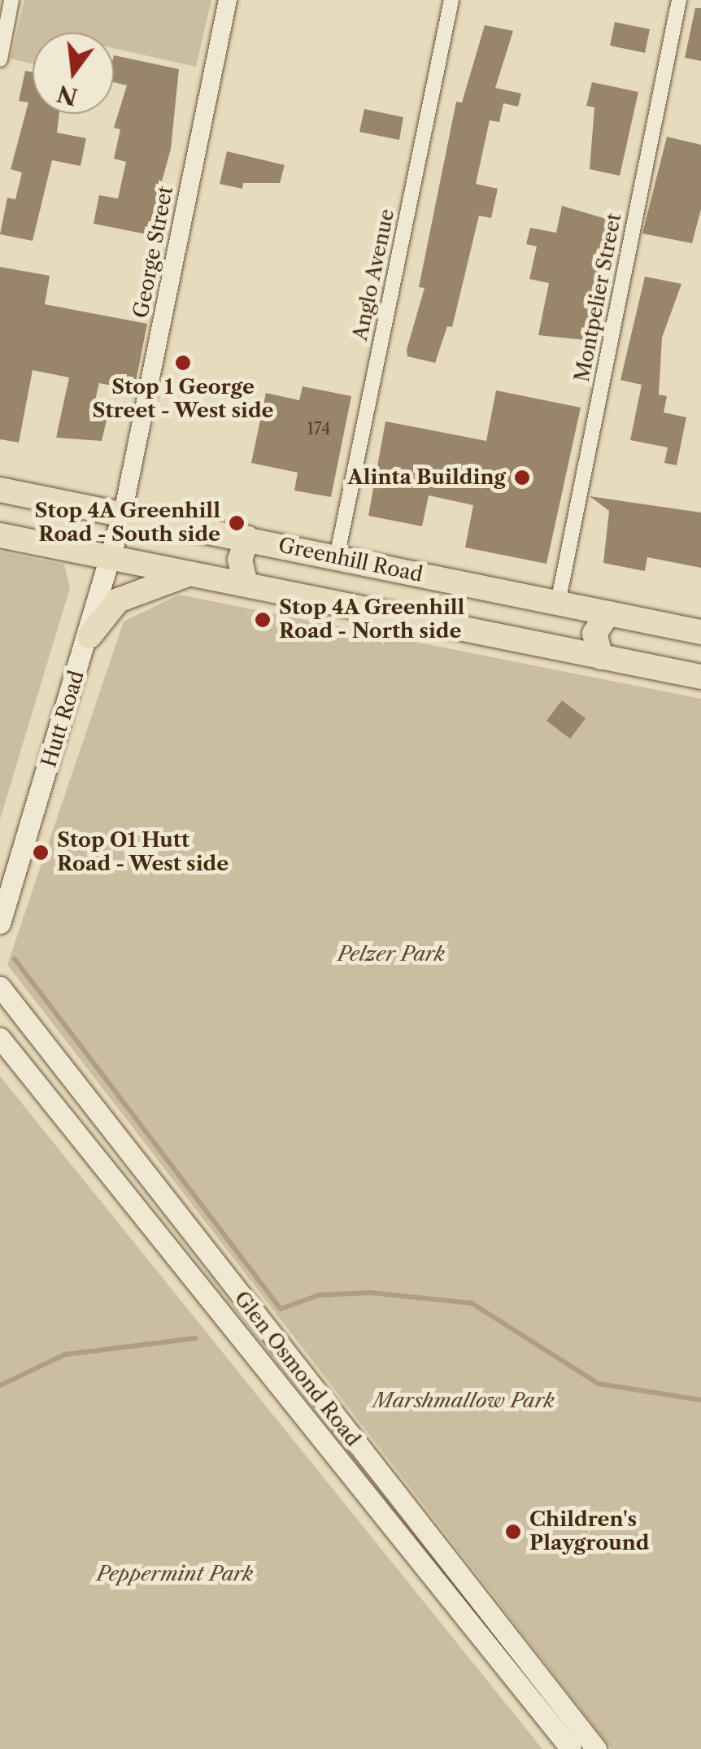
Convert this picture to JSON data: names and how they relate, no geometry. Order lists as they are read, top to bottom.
{
  "streets": {
    "highway": ["Greenhill Road"],
    "main road": ["Hutt Road", "Glen Osmond Road"],
    "street": ["George Street", "Anglo Avenue", "Montpelier Street"]
  },
  "crossings": [
    ["George Street", "Greenhill Road"],
    ["George Street", "Hutt Road"],
    ["Anglo Avenue", "Greenhill Road"],
    ["Montpelier Street", "Greenhill Road"],
    ["Greenhill Road", "Hutt Road"]
  ],
  "parks": ["Pelzer Park", "Marshmallow Park", "Peppermint Park"],
  "places": [
    "Stop 1 George Street - West side",
    "Alinta Building",
    "Stop 4A Greenhill Road - South side",
    "Stop 4A Greenhill Road - North side",
    "Stop O1 Hutt Road - West side",
    "Children's Playground"
  ],
  "house_numbers": ["174"],
  "north": "bottom"
}
